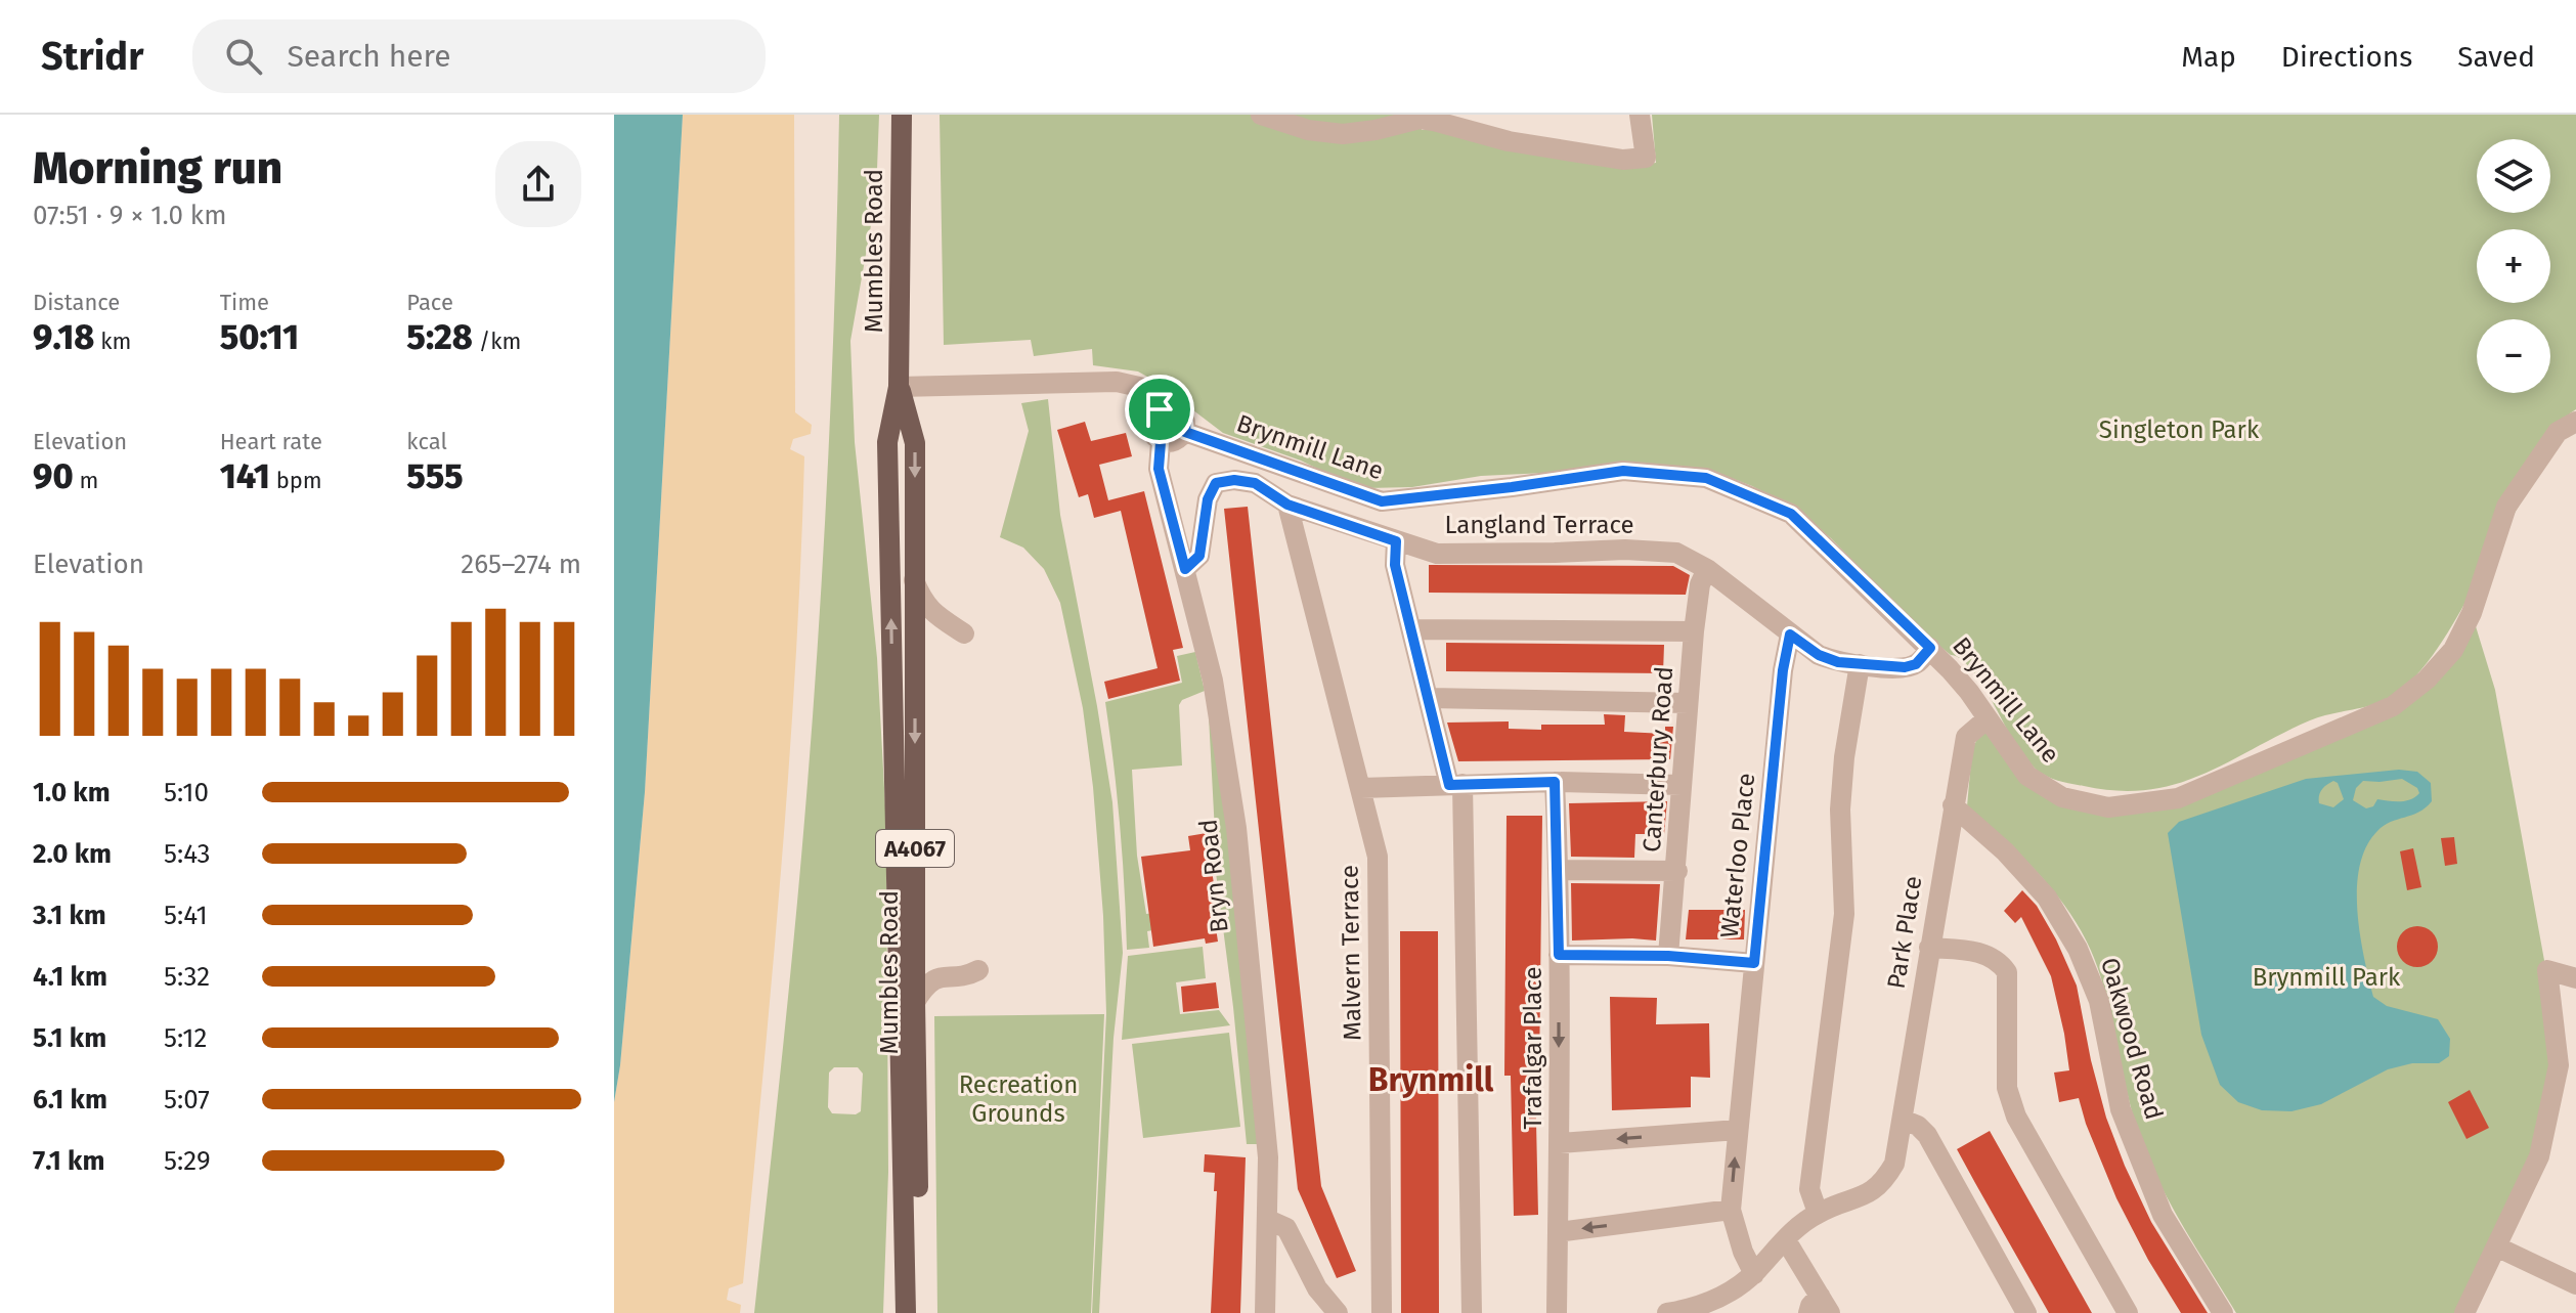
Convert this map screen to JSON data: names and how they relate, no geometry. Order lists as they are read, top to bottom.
{
  "streets": {
    "main road": ["Mumbles Road", "A4067"],
    "street": [
      "Brynmill Lane",
      "Langland Terrace",
      "Canterbury Road",
      "Waterloo Place",
      "Bryn Road",
      "Park Place",
      "Malvern Terrace",
      "Oakwood Road",
      "Trafalgar Place"
    ]
  },
  "crossings": [
    ["Mumbles Road", "Brynmill Lane"],
    ["Brynmill Lane", "Langland Terrace"],
    ["Brynmill Lane", "Bryn Road"],
    ["Brynmill Lane", "Park Place"],
    ["Langland Terrace", "Canterbury Road"],
    ["Langland Terrace", "Waterloo Place"],
    ["Langland Terrace", "Bryn Road"],
    ["Langland Terrace", "Malvern Terrace"],
    ["Park Place", "Oakwood Road"]
  ],
  "districts": ["Brynmill"],
  "parks": ["Singleton Park", "Brynmill Park", "Recreation Grounds"],
  "page": {
    "header": "Stridr",
    "search": "Search here",
    "nav": ["Map", "Directions", "Saved"],
    "heading": ["Morning run", "07:51 · 9 × 1.0 km"],
    "map_buttons": ["+", "−"],
    "stats": [
      ["Distance", "9.18 km"],
      ["Time", "50:11"],
      ["Pace", "5:28 /km"],
      ["Elevation", "90 m"],
      ["Heart rate", "141 bpm"],
      ["kcal", "555"]
    ],
    "chart": ["Elevation", "265–274 m"],
    "list": [
      {
        "name": "1.0 km",
        "note": "5:10"
      },
      {
        "name": "2.0 km",
        "note": "5:43"
      },
      {
        "name": "3.1 km",
        "note": "5:41"
      },
      {
        "name": "4.1 km",
        "note": "5:32"
      },
      {
        "name": "5.1 km",
        "note": "5:12"
      },
      {
        "name": "6.1 km",
        "note": "5:07"
      },
      {
        "name": "7.1 km",
        "note": "5:29"
      }
    ]
  }
}
